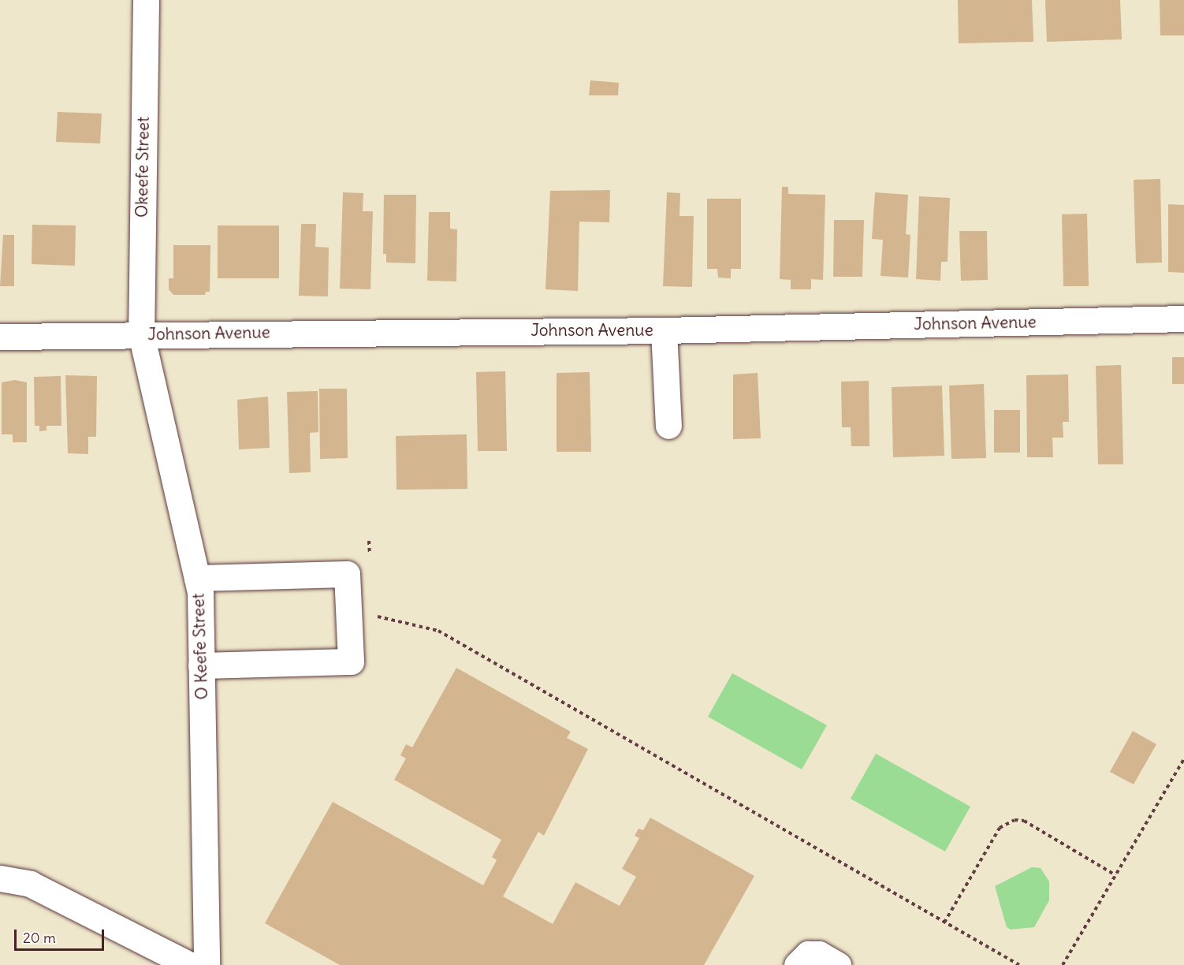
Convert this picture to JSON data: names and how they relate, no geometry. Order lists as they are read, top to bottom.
{
  "streets": {
    "street": ["Okeefe Street", "Johnson Avenue", "O Keefe Street"]
  },
  "crossings": [
    ["Okeefe Street", "Johnson Avenue"],
    ["Okeefe Street", "O Keefe Street"],
    ["Johnson Avenue", "O Keefe Street"]
  ],
  "scale_bar": "20 m"
}
